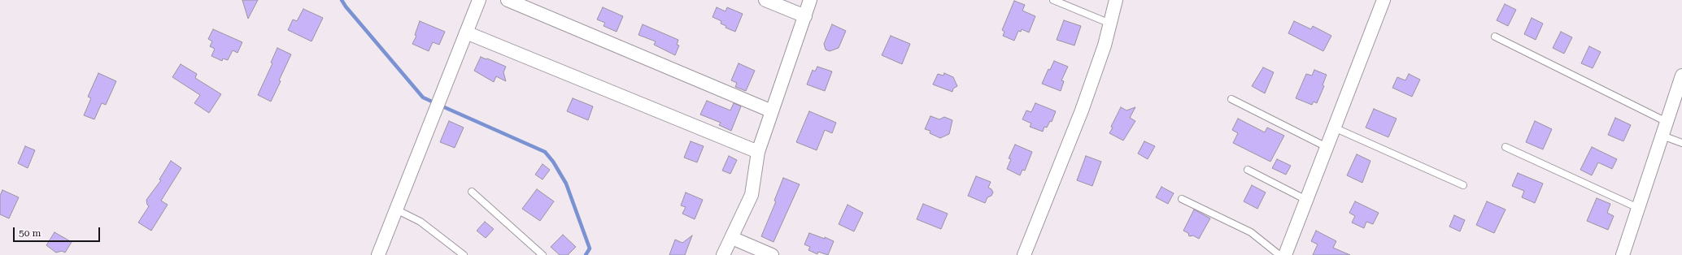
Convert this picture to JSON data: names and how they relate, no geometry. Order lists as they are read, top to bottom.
{
  "scale_bar": "50 m"
}
